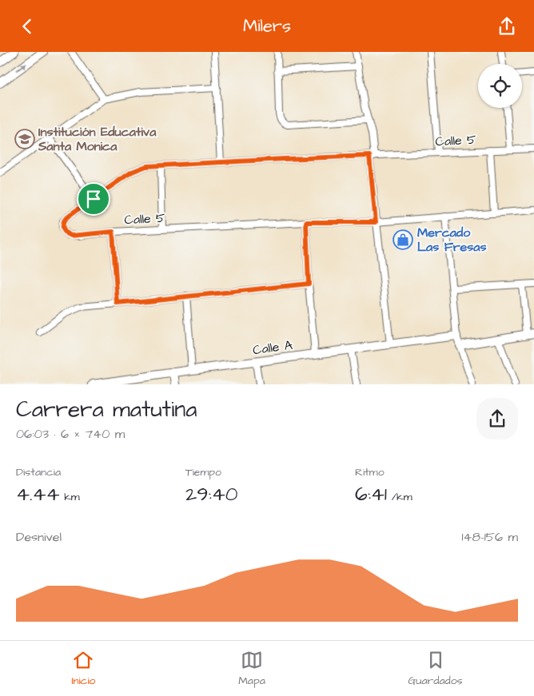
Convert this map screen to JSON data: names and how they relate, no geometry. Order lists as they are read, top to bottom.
{
  "streets": {
    "street": ["Calle 5", "Calle A"]
  },
  "places": {
    "school or university": ["Institución Educativa Santa Monica"],
    "shop": ["Mercado Las Fresas"]
  },
  "page": {
    "header": "Milers",
    "heading": ["Carrera matutina", "06:03 · 6 × 740 m"],
    "stats": [
      ["Distancia", "4.44 km"],
      ["Tiempo", "29:40"],
      ["Ritmo", "6:41 /km"]
    ],
    "chart": ["Desnivel", "148–156 m"],
    "tabs": ["Inicio", "Mapa", "Guardados"]
  }
}
